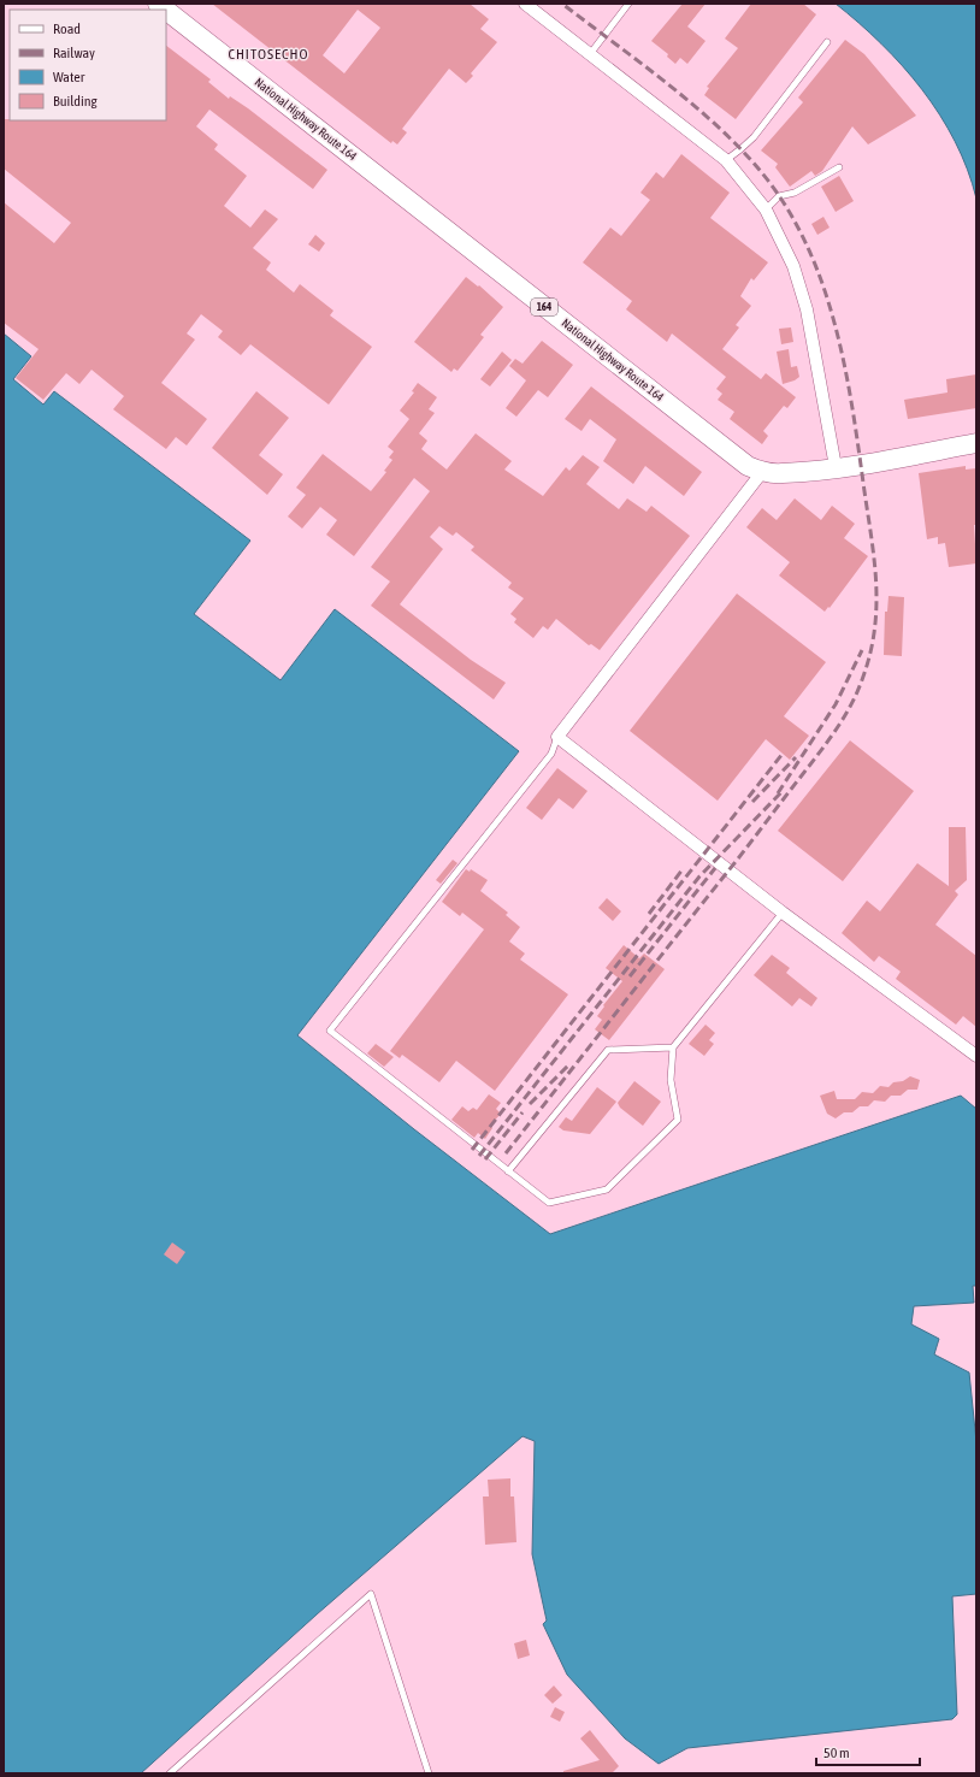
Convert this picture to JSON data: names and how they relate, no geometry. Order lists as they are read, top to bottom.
{
  "streets": {
    "highway": ["National Highway Route 164", "164"]
  },
  "districts": ["CHITOSECHO"],
  "legend": [
    "Road",
    "Railway",
    "Water",
    "Building"
  ],
  "scale_bar": "50 m"
}
